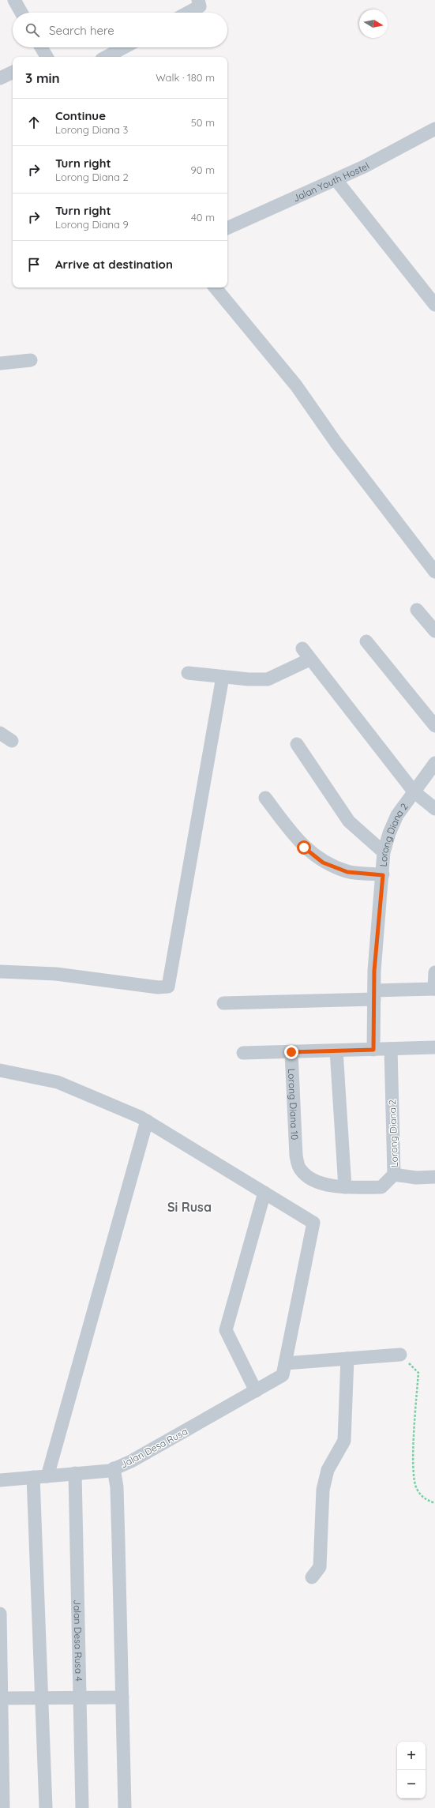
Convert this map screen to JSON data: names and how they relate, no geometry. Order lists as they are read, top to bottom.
{
  "streets": {
    "street": [
      "Jalan Youth Hostel",
      "Lorong Diana 2",
      "Lorong Diana 10",
      "Jalan Desa Rusa",
      "Jalan Desa Rusa 4"
    ]
  },
  "crossings": [
    ["Lorong Diana 2", "Lorong Diana 10"],
    ["Jalan Desa Rusa", "Jalan Desa Rusa 4"]
  ],
  "districts": ["Si Rusa"],
  "north": "right",
  "page": {
    "search": "Search here",
    "heading": ["3 min", "Walk · 180 m"],
    "list": [
      ["Continue", "Lorong Diana 3", "50 m"],
      ["Turn right", "Lorong Diana 2", "90 m"],
      ["Turn right", "Lorong Diana 9", "40 m"],
      "Arrive at destination"
    ],
    "map_buttons": ["+", "−"]
  }
}
